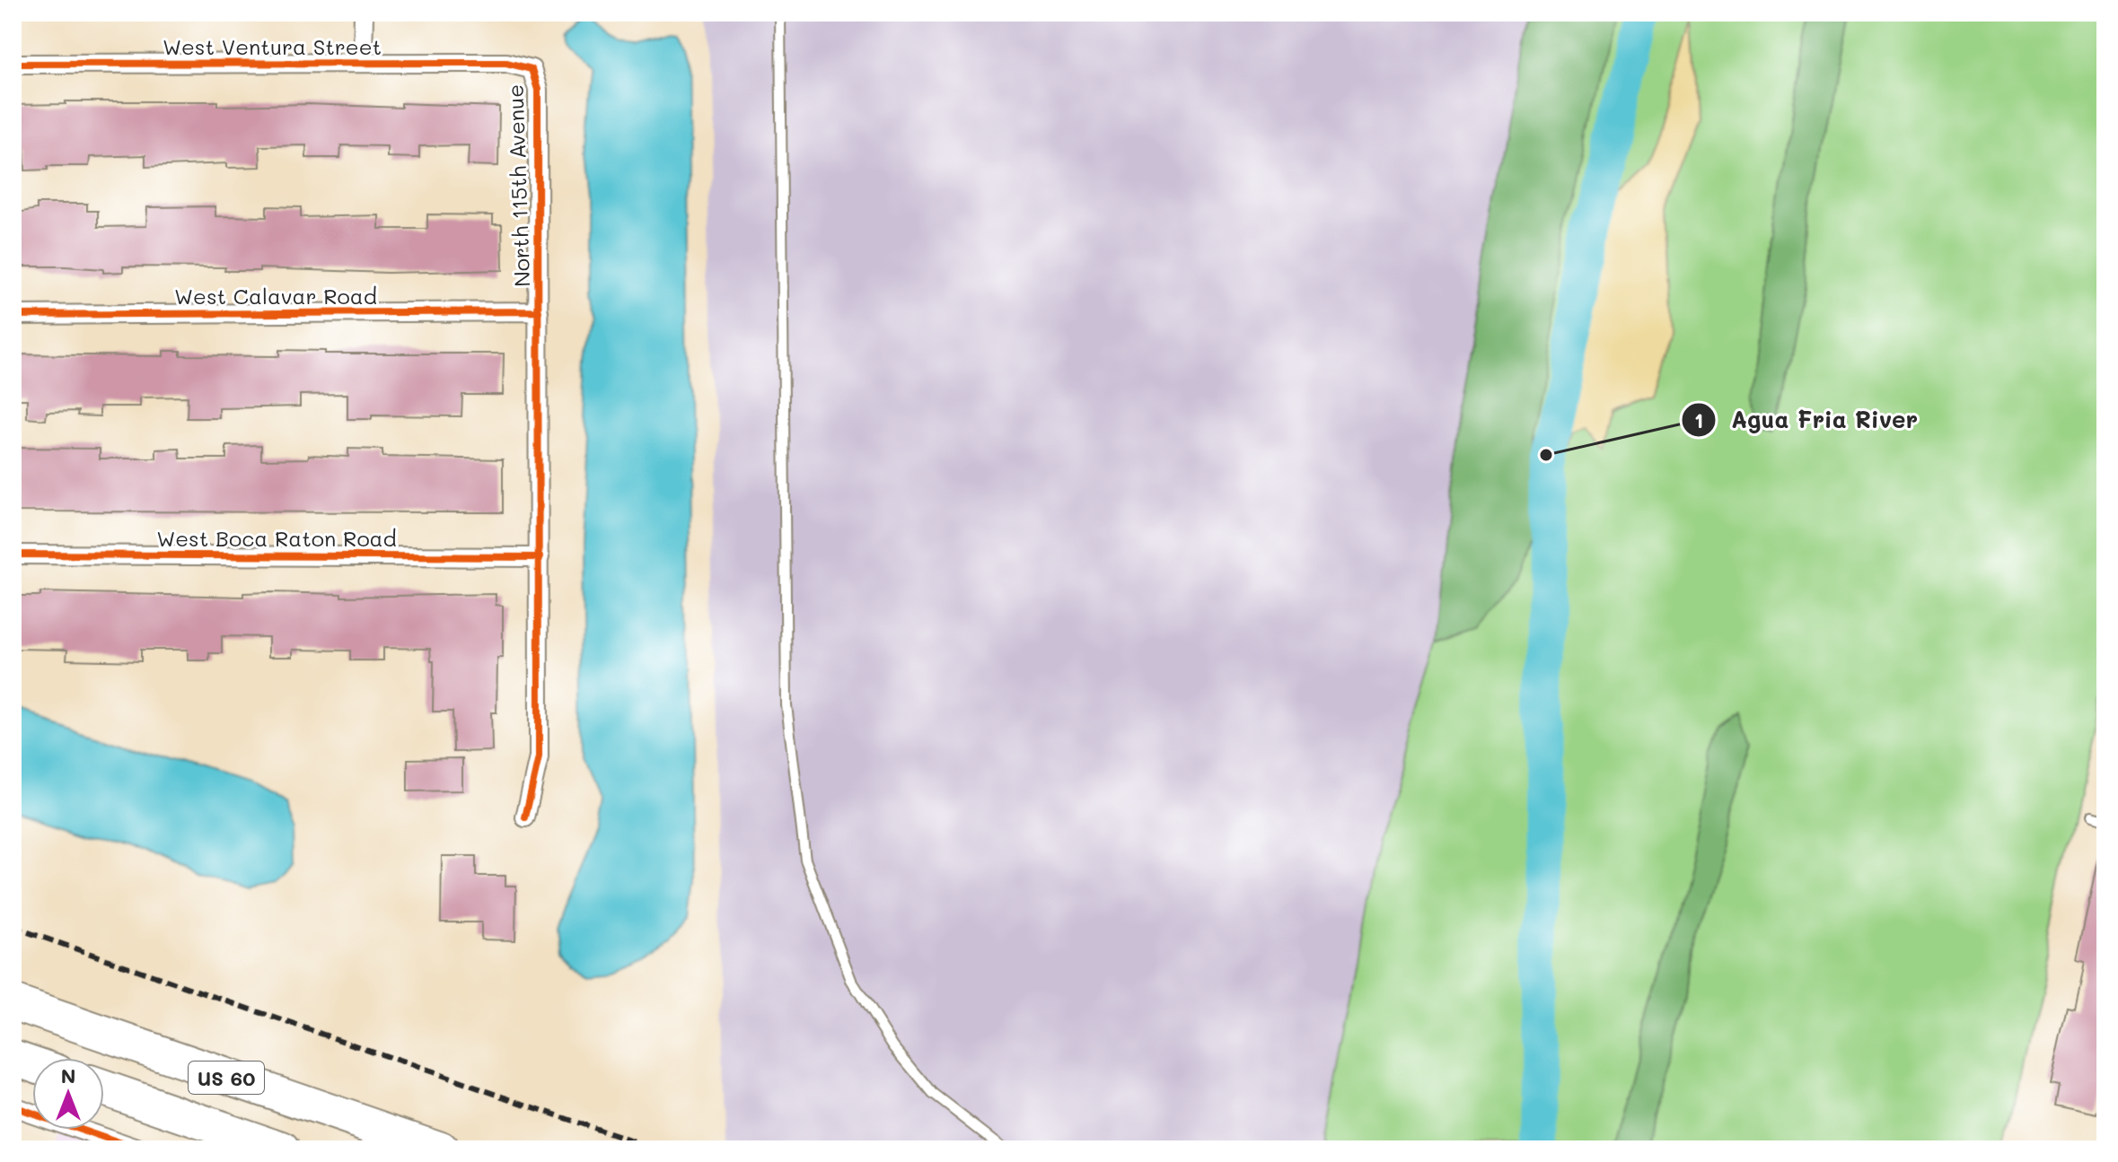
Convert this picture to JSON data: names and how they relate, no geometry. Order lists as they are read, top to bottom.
{
  "streets": {
    "highway": ["US 60"],
    "street": [
      "West Ventura Street",
      "North 115th Avenue",
      "West Calavar Road",
      "West Boca Raton Road"
    ]
  },
  "crossings": [
    ["West Ventura Street", "North 115th Avenue"],
    ["North 115th Avenue", "West Calavar Road"],
    ["North 115th Avenue", "West Boca Raton Road"]
  ],
  "places": ["Agua Fria River"],
  "north": "top"
}
